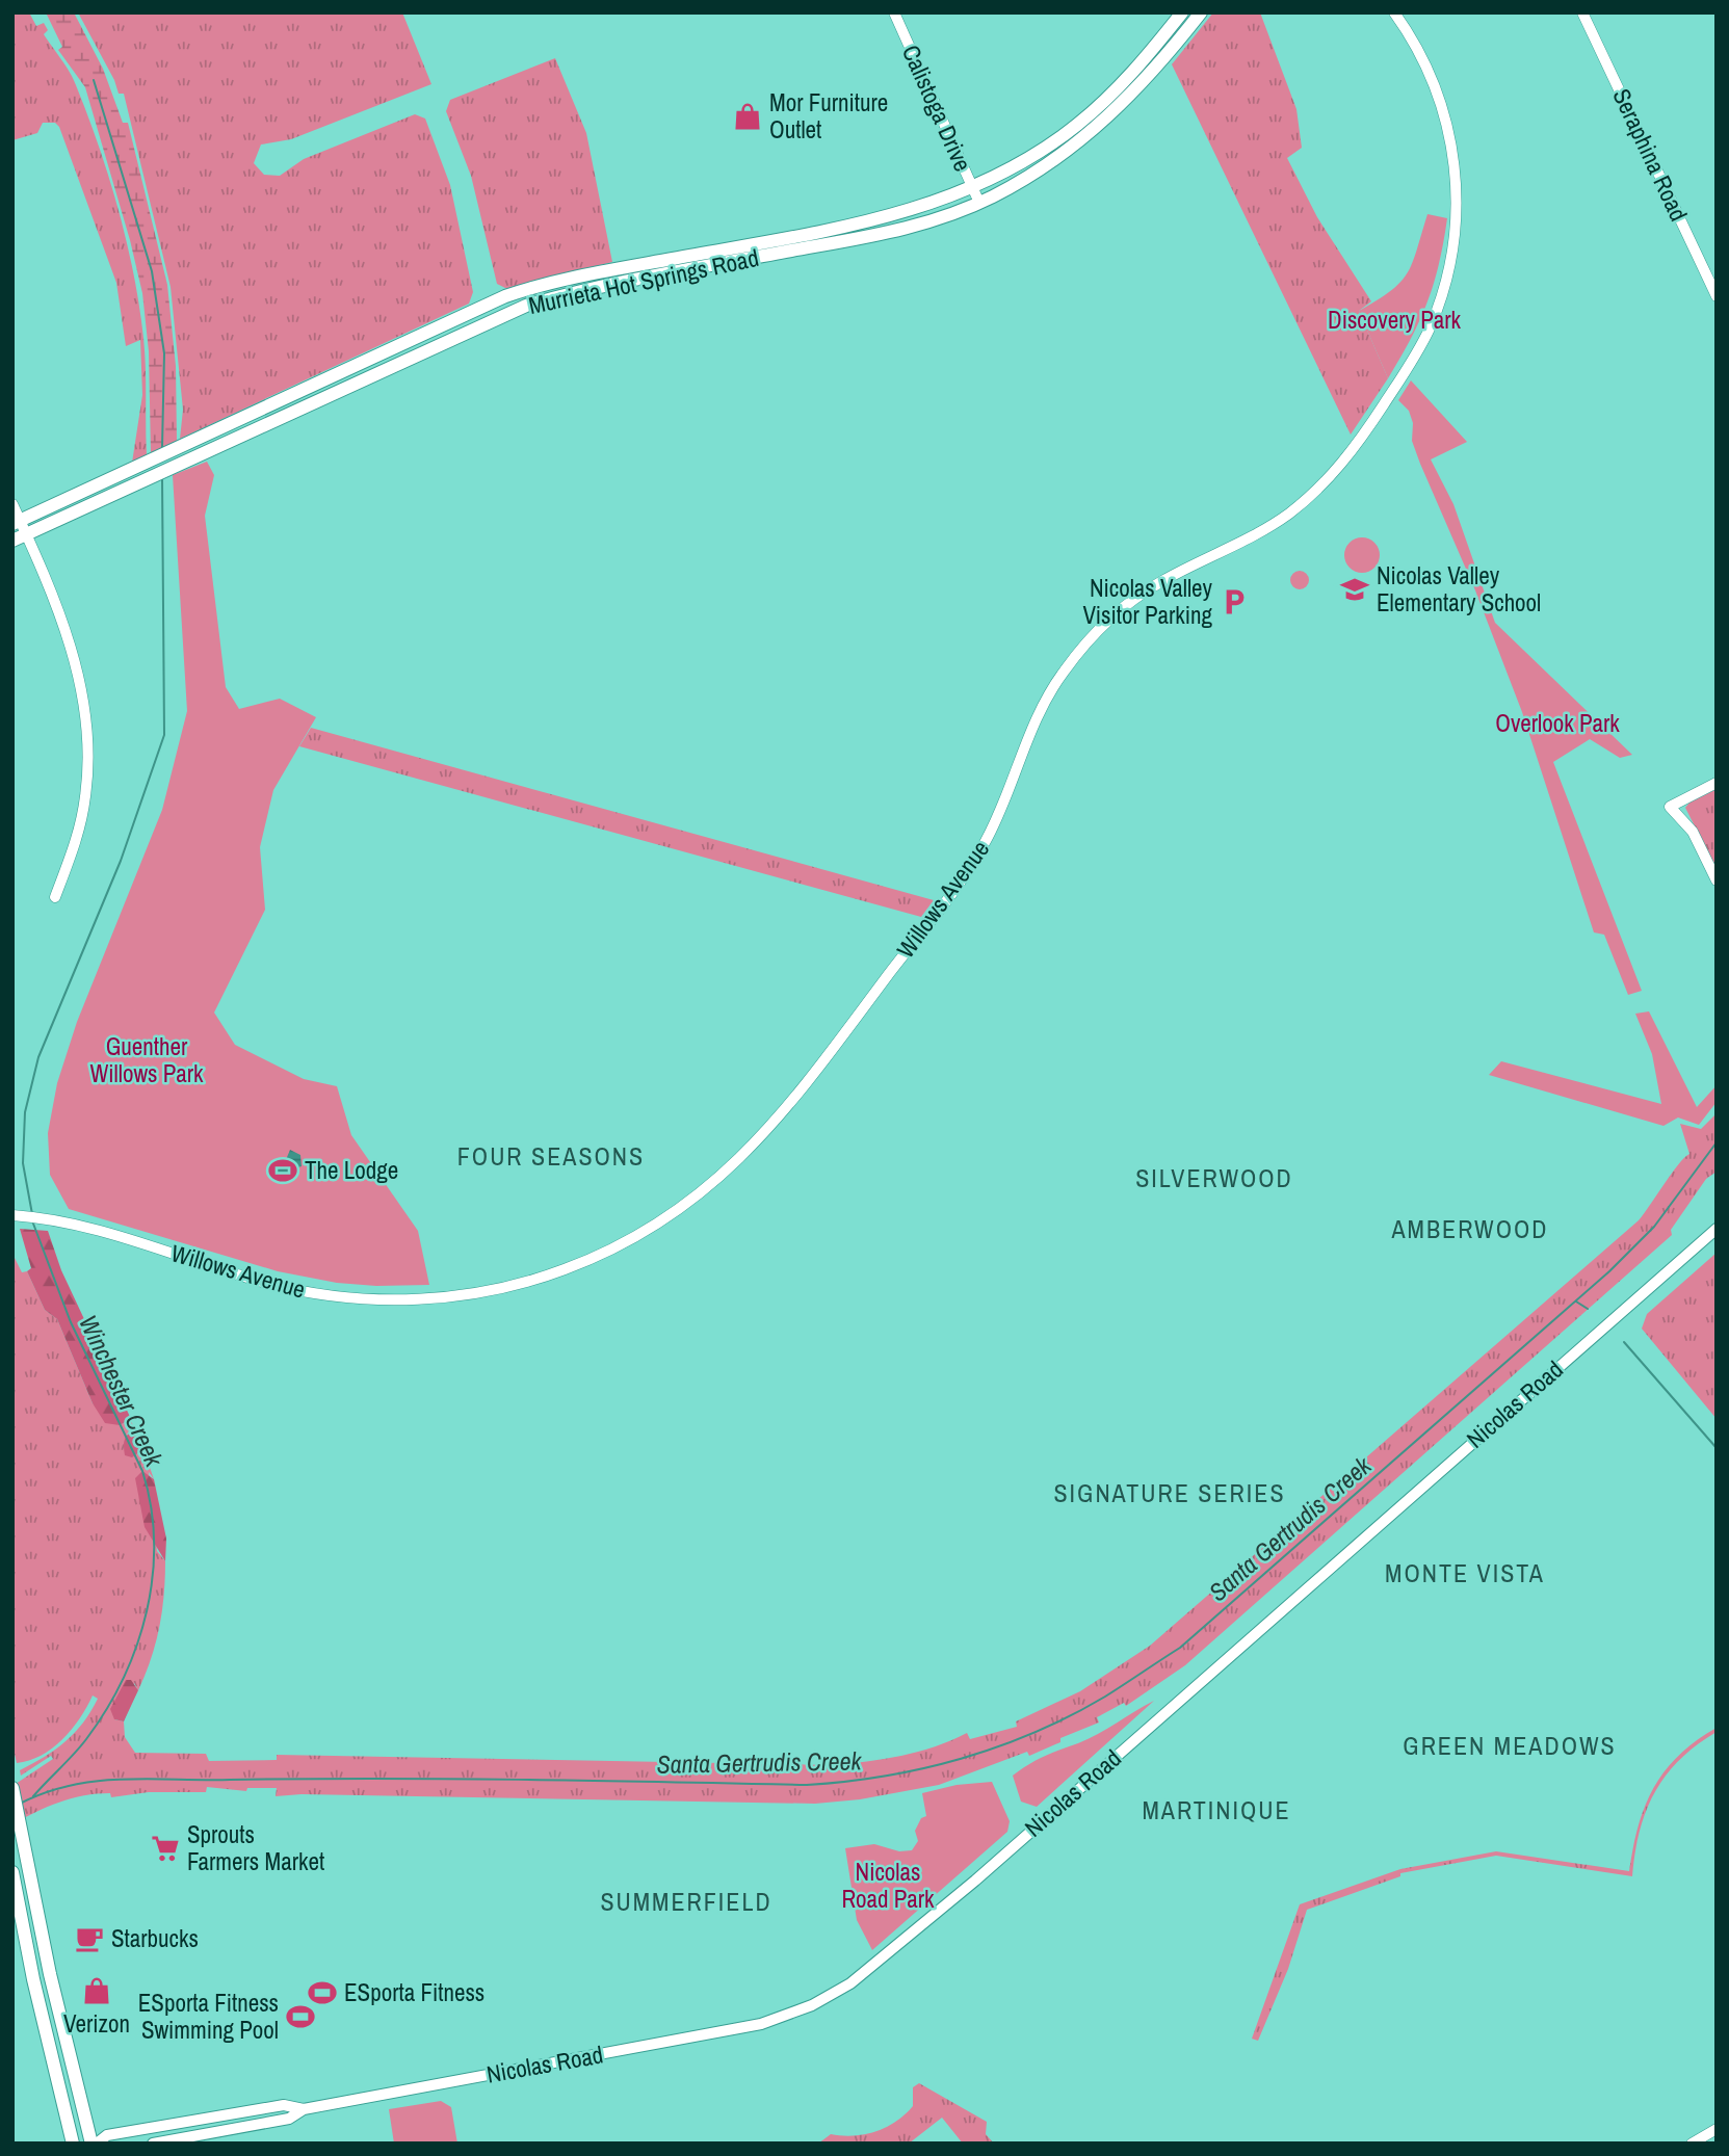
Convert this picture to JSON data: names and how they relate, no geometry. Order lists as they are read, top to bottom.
{
  "streets": {
    "main road": ["Murrieta Hot Springs Road", "Nicolas Road"],
    "street": ["Calistoga Drive", "Seraphina Road", "Willows Avenue"]
  },
  "crossings": [
    ["Calistoga Drive", "Murrieta Hot Springs Road"]
  ],
  "districts": [
    "FOUR SEASONS",
    "SILVERWOOD",
    "AMBERWOOD",
    "SIGNATURE SERIES",
    "MONTE VISTA",
    "GREEN MEADOWS",
    "MARTINIQUE",
    "SUMMERFIELD"
  ],
  "water": ["Winchester Creek", "Santa Gertrudis Creek"],
  "parks": [
    "Discovery Park",
    "Overlook Park",
    "Guenther Willows Park",
    "Nicolas Road Park"
  ],
  "places": {
    "shop": ["Mor Furniture Outlet", "Verizon"],
    "school or university": ["Nicolas Valley Elementary School"],
    "parking": ["Nicolas Valley Visitor Parking"],
    "sports": ["The Lodge", "ESporta Fitness", "ESporta Fitness Swimming Pool"],
    "supermarket": ["Sprouts Farmers Market"],
    "cafe": ["Starbucks"]
  }
}
